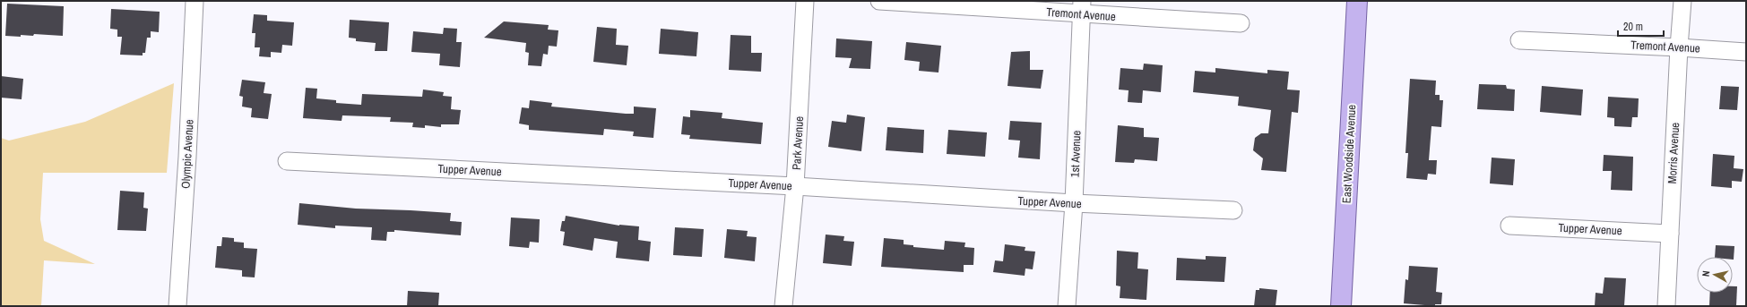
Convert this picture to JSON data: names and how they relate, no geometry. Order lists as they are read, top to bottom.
{
  "streets": {
    "main road": ["East Woodside Avenue"],
    "street": [
      "Tremont Avenue",
      "Park Avenue",
      "Morris Avenue",
      "Olympic Avenue",
      "1st Avenue",
      "Tupper Avenue"
    ]
  },
  "crossings": [
    ["Tremont Avenue", "Morris Avenue"],
    ["Tremont Avenue", "1st Avenue"],
    ["Park Avenue", "Tupper Avenue"],
    ["Morris Avenue", "Tupper Avenue"],
    ["1st Avenue", "Tupper Avenue"]
  ],
  "scale_bar": "20 m",
  "north": "left"
}
